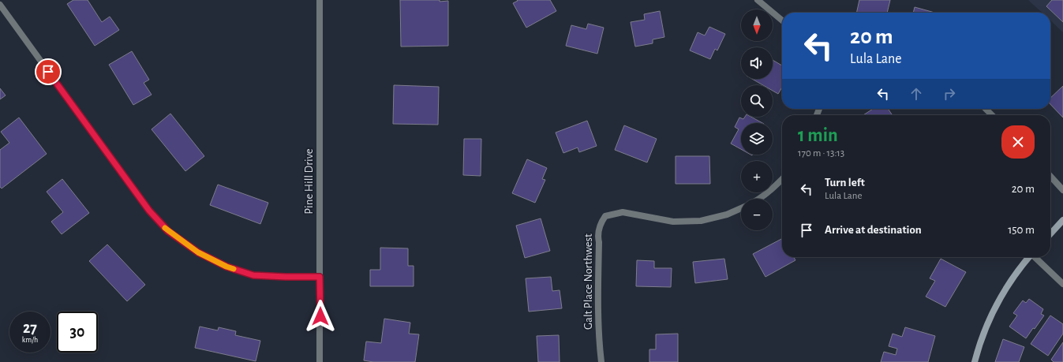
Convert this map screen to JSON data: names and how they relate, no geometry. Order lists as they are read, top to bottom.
{
  "streets": {
    "street": ["Pine Hill Drive", "Galt Place Northwest"]
  },
  "north": "bottom",
  "page": {
    "map_buttons": ["+", "−"],
    "turn": ["20 m", "Lula Lane"],
    "heading": ["1 min", "170 m · 13:13"],
    "list": [
      {
        "name": "Turn left",
        "note": "Lula Lane",
        "value": "20 m"
      },
      {
        "name": "Arrive at destination",
        "value": "150 m"
      }
    ],
    "speed": "27 km/h",
    "limit": "30"
  }
}
